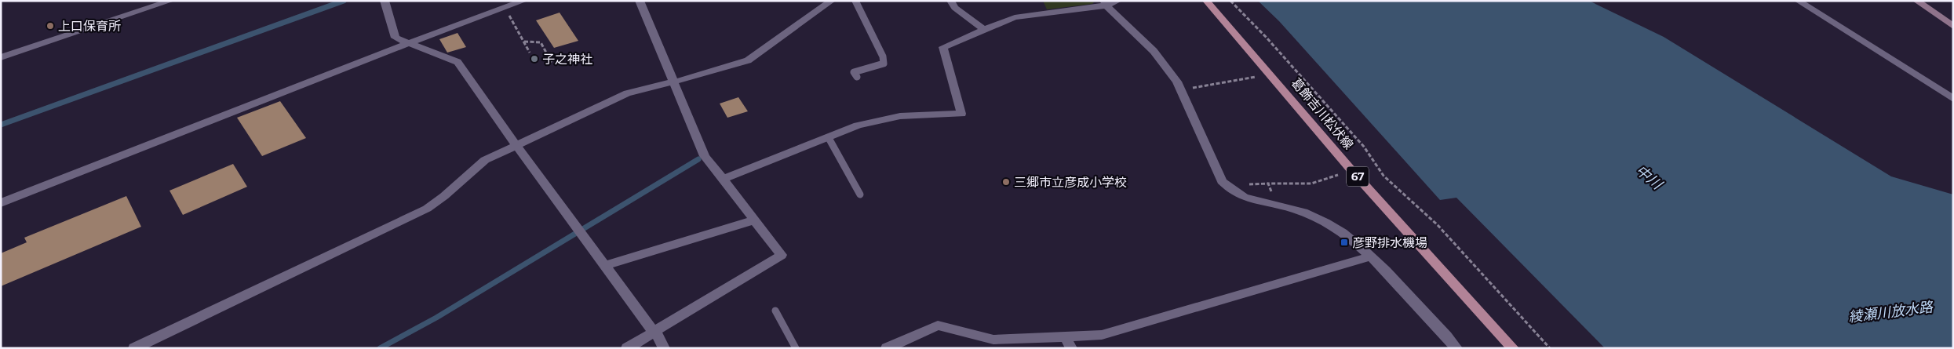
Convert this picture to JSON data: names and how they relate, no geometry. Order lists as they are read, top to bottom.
{
  "streets": {
    "main road": ["葛飾吉川松伏線", "67"]
  },
  "water": ["中川", "綾瀬川放水路"],
  "places": {
    "other": ["上口保育所", "子之神社", "三郷市立彦成小学校"],
    "transit": ["彦野排水機場"]
  }
}
